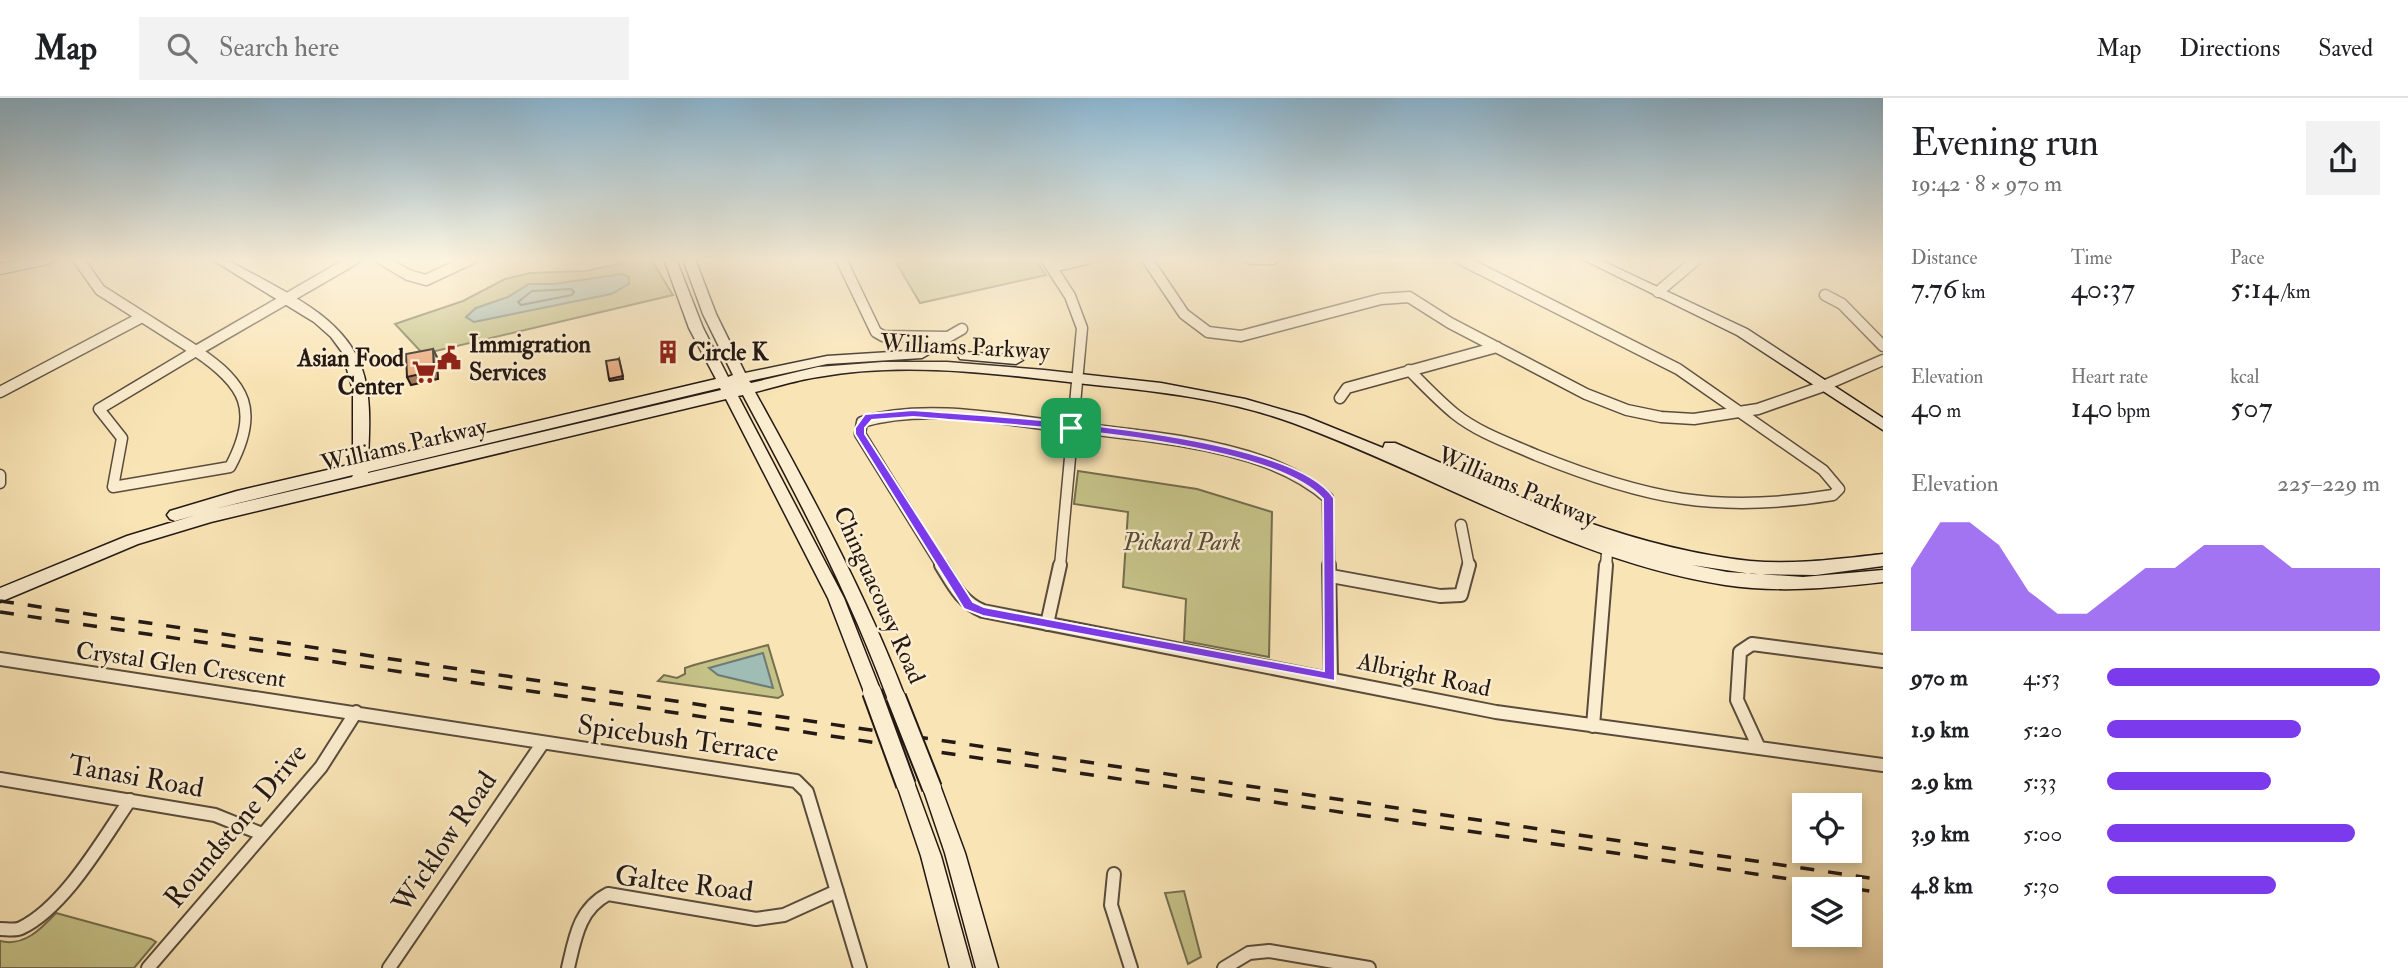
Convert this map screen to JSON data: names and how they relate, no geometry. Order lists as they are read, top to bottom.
{
  "streets": {
    "main road": ["Williams Parkway", "Chinguacousy Road"],
    "street": [
      "Crystal Glen Crescent",
      "Albright Road",
      "Spicebush Terrace",
      "Tanasi Road",
      "Roundstone Drive",
      "Wicklow Road",
      "Galtee Road"
    ]
  },
  "crossings": [
    ["Williams Parkway", "Chinguacousy Road"],
    ["Crystal Glen Crescent", "Spicebush Terrace"],
    ["Crystal Glen Crescent", "Roundstone Drive"],
    ["Spicebush Terrace", "Roundstone Drive"],
    ["Spicebush Terrace", "Wicklow Road"],
    ["Spicebush Terrace", "Galtee Road"],
    ["Tanasi Road", "Roundstone Drive"]
  ],
  "parks": ["Pickard Park"],
  "places": {
    "building": ["Circle K"],
    "public building": ["Immigration Services"],
    "supermarket": ["Asian Food Center"]
  },
  "page": {
    "header": "Map",
    "search": "Search here",
    "nav": ["Map", "Directions", "Saved"],
    "heading": ["Evening run", "19:42 · 8 × 970 m"],
    "stats": [
      ["Distance", "7.76 km"],
      ["Time", "40:37"],
      ["Pace", "5:14 /km"],
      ["Elevation", "40 m"],
      ["Heart rate", "140 bpm"],
      ["kcal", "507"]
    ],
    "chart": ["Elevation", "225–229 m"],
    "list": [
      {
        "name": "970 m",
        "note": "4:53"
      },
      {
        "name": "1.9 km",
        "note": "5:20"
      },
      {
        "name": "2.9 km",
        "note": "5:33"
      },
      {
        "name": "3.9 km",
        "note": "5:00"
      },
      {
        "name": "4.8 km",
        "note": "5:30"
      }
    ]
  }
}
